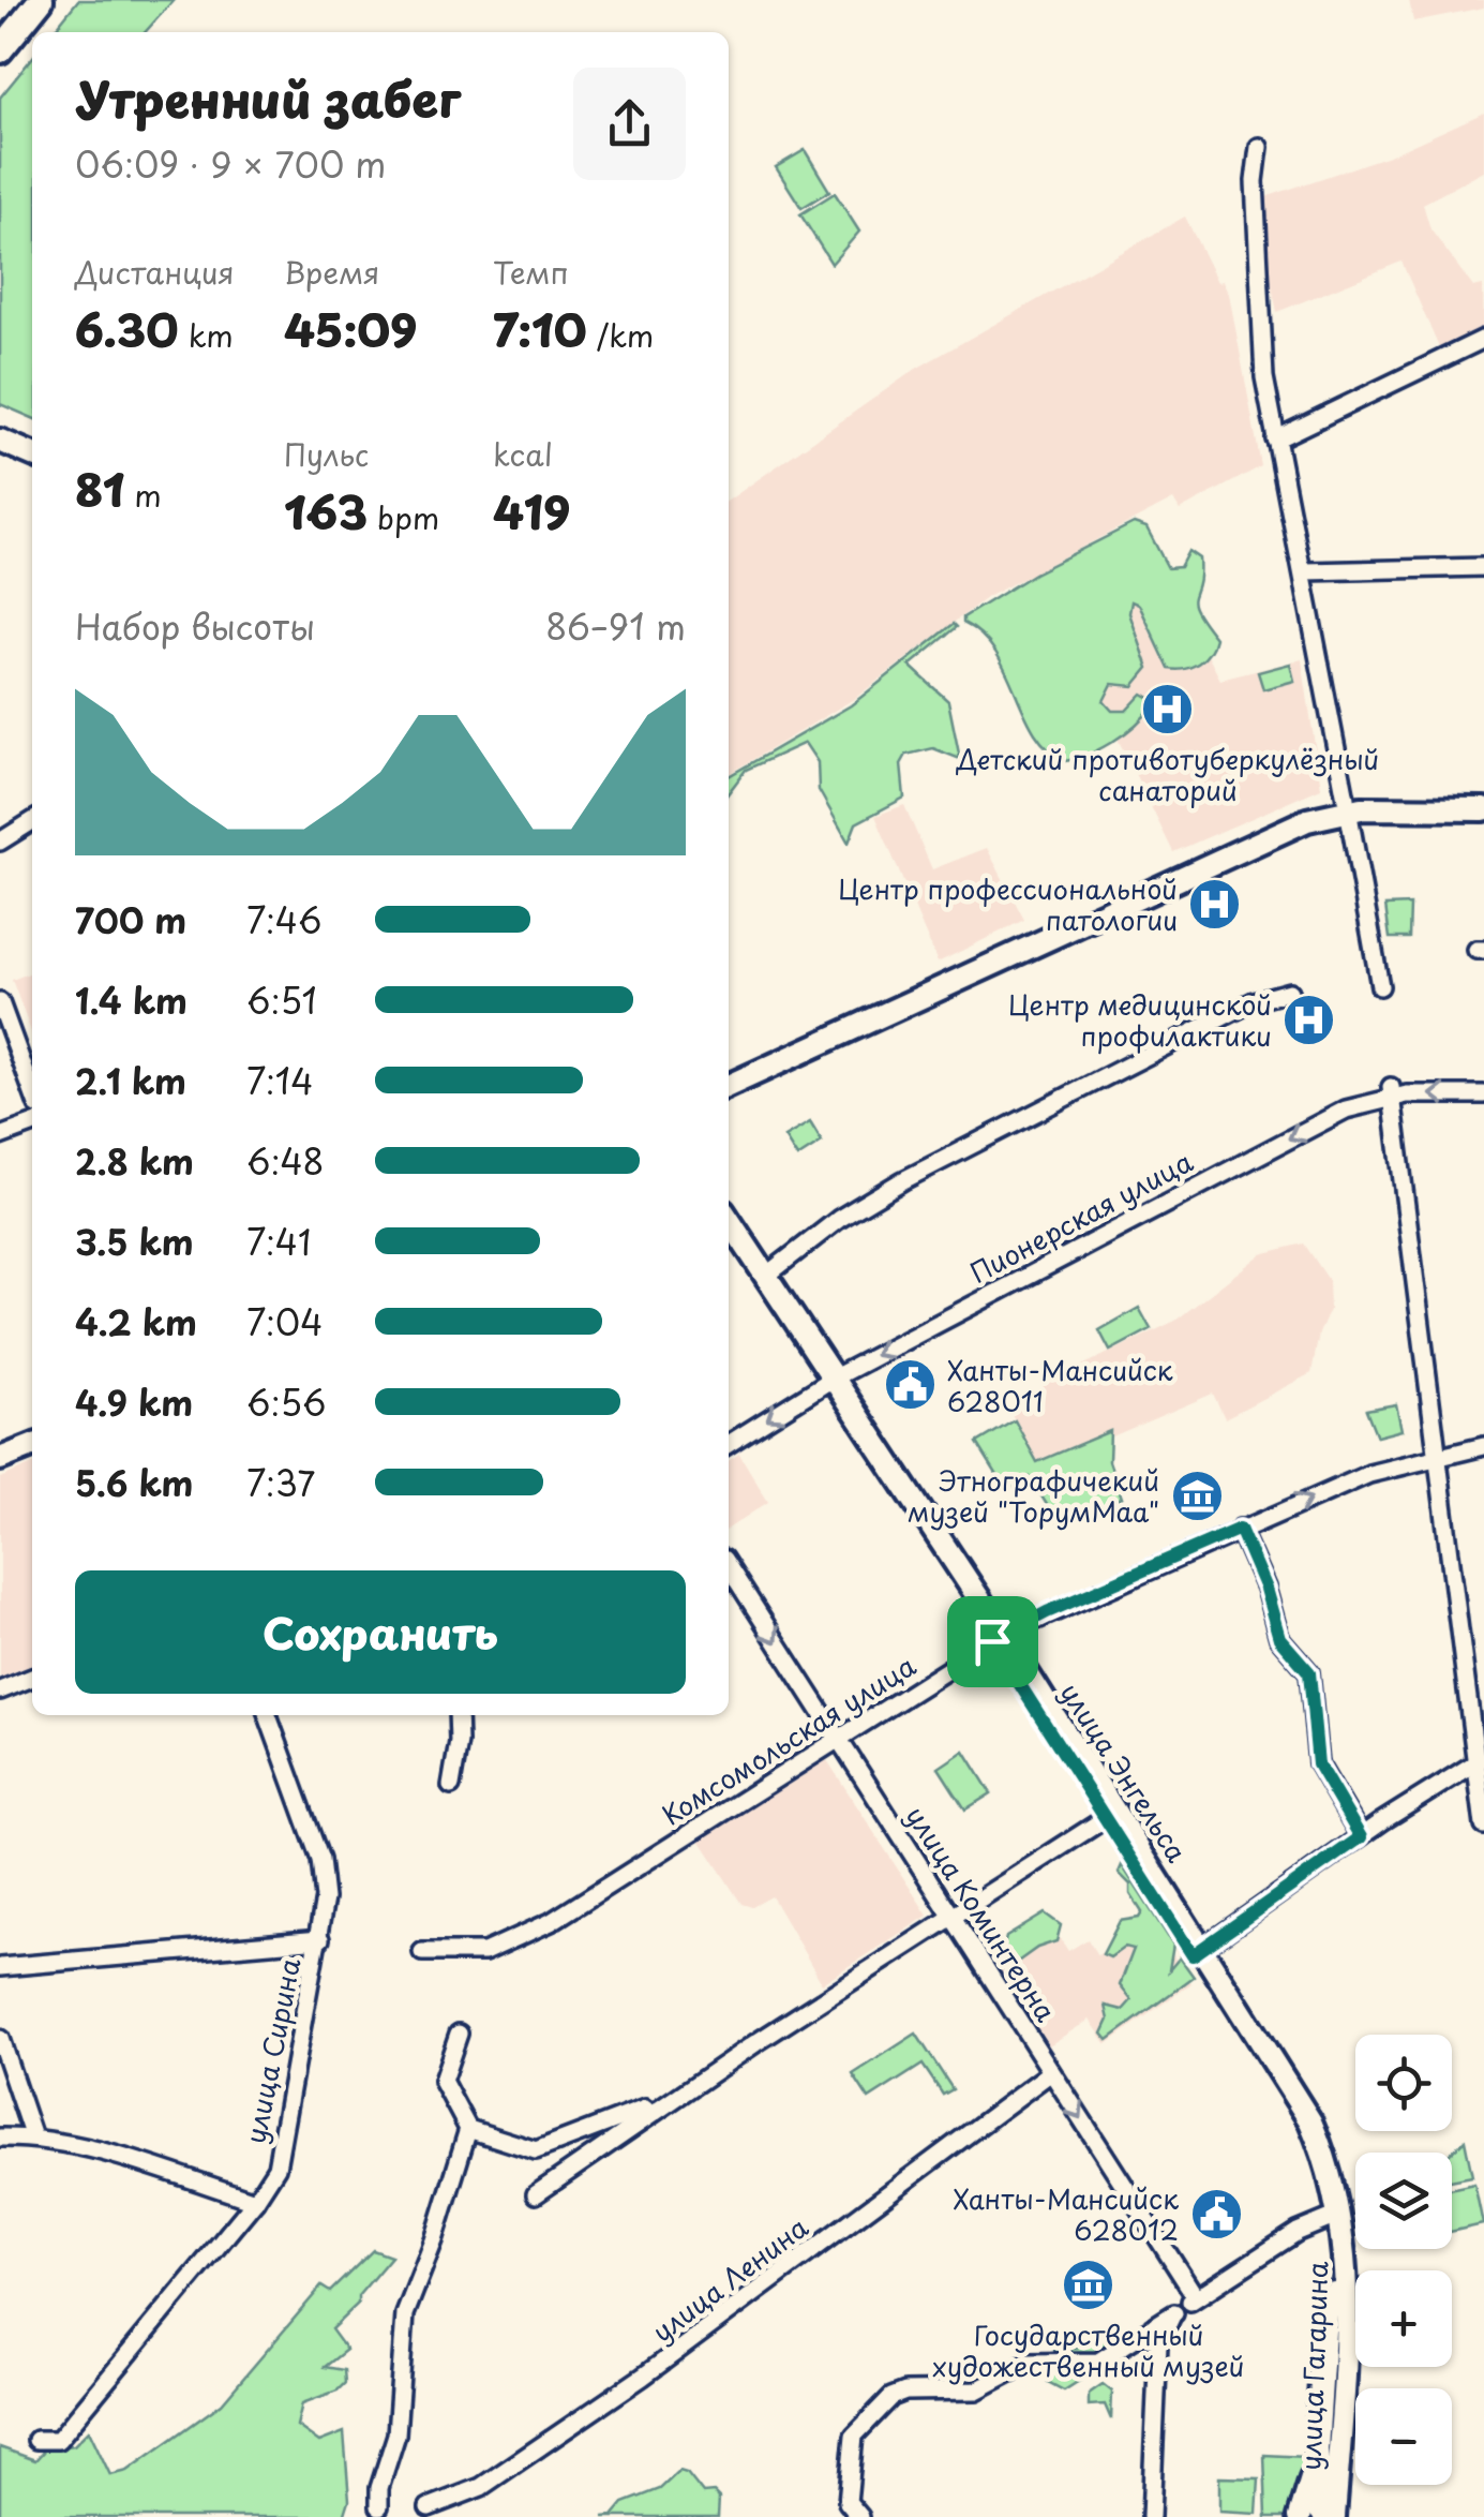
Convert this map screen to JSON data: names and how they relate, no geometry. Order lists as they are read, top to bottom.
{
  "streets": {
    "main road": ["улица Энгельса", "улица Гагарина"],
    "street": [
      "Пионерская улица",
      "Комсомольская улица",
      "улица Коминтерна",
      "улица Сирина",
      "улица Ленина"
    ]
  },
  "crossings": [
    ["Пионерская улица", "улица Энгельса"],
    ["Комсомольская улица", "улица Энгельса"],
    ["Комсомольская улица", "улица Коминтерна"],
    ["улица Энгельса", "улица Гагарина"],
    ["улица Коминтерна", "улица Ленина"]
  ],
  "one_way": ["улица Коминтерна"],
  "places": {
    "hospital": ["Детский противотуберкулёзный санаторий", "Центр профессиональной патологии", "Центр медицинской профилактики"],
    "public building": ["Ханты-Мансийск 628011", "Ханты-Мансийск 628012"],
    "museum": ["Этнографичекий музей \"ТорумМаа\"", "Государственный художественный музей"]
  },
  "page": {
    "heading": ["Утренний забег", "06:09 · 9 × 700 m"],
    "stats": [
      ["Дистанция", "6.30 km"],
      ["Время", "45:09"],
      ["Темп", "7:10 /km"],
      ["81 m"],
      ["Пульс", "163 bpm"],
      ["kcal", "419"]
    ],
    "chart": ["Набор высоты", "86–91 m"],
    "list": [
      {
        "name": "700 m",
        "note": "7:46"
      },
      {
        "name": "1.4 km",
        "note": "6:51"
      },
      {
        "name": "2.1 km",
        "note": "7:14"
      },
      {
        "name": "2.8 km",
        "note": "6:48"
      },
      {
        "name": "3.5 km",
        "note": "7:41"
      },
      {
        "name": "4.2 km",
        "note": "7:04"
      },
      {
        "name": "4.9 km",
        "note": "6:56"
      },
      {
        "name": "5.6 km",
        "note": "7:37"
      }
    ],
    "buttons": "Сохранить",
    "map_buttons": ["+", "−"]
  }
}
